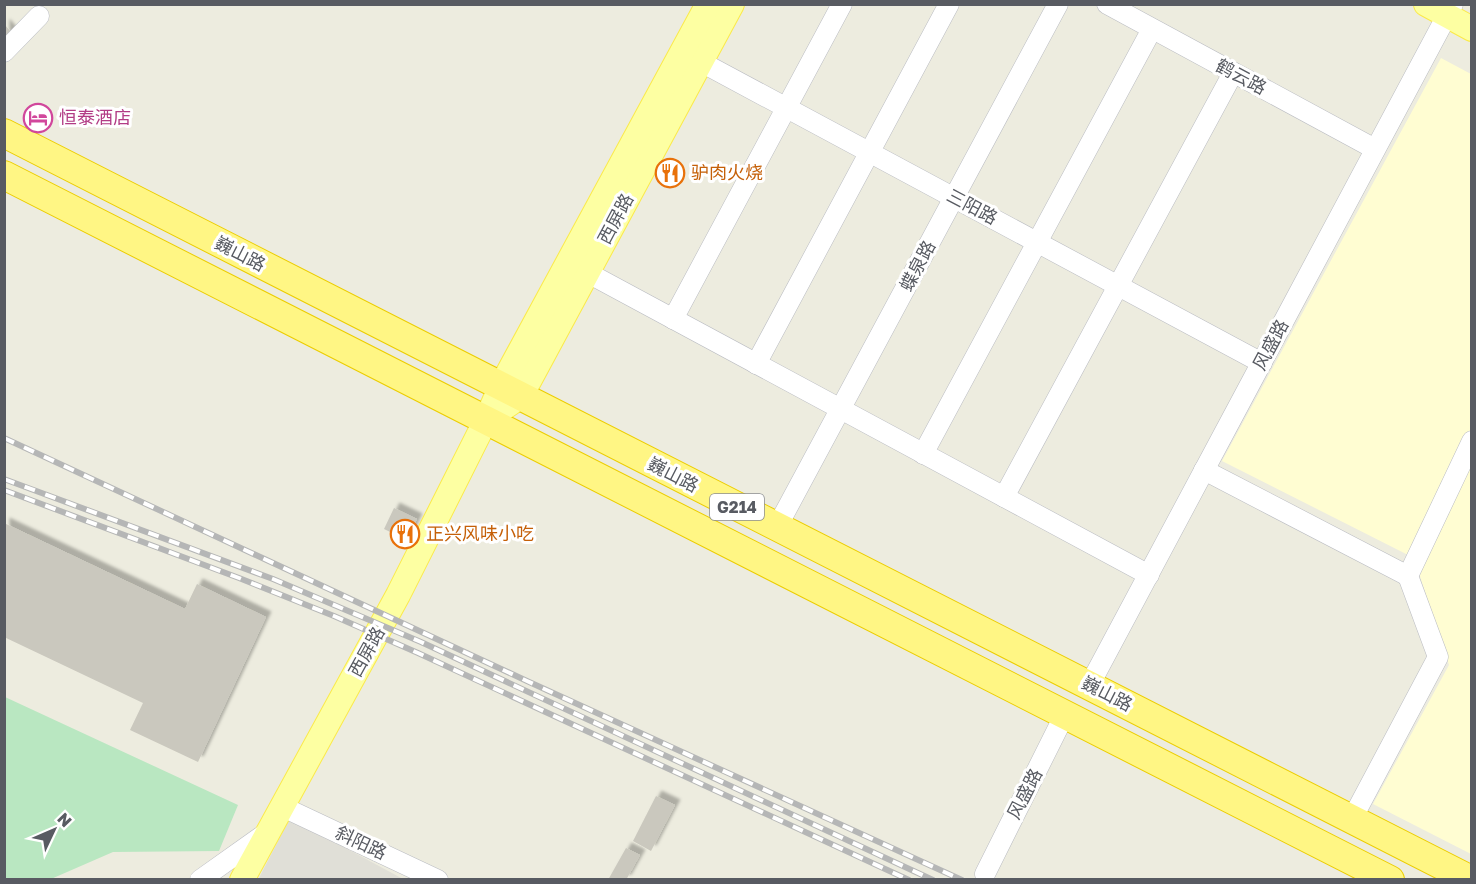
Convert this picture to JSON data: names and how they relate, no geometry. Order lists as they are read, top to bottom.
{
  "streets": {
    "highway": ["巍山路", "G214"],
    "main road": ["西屏路"],
    "street": [
      "鹤云路",
      "三阳路",
      "蝶泉路",
      "风盛路",
      "斜阳路"
    ]
  },
  "crossings": [
    ["鹤云路", "风盛路"],
    ["三阳路", "西屏路"],
    ["三阳路", "蝶泉路"],
    ["三阳路", "风盛路"],
    ["西屏路", "巍山路"],
    ["西屏路", "斜阳路"],
    ["巍山路", "蝶泉路"],
    ["巍山路", "风盛路"]
  ],
  "places": {
    "hotel": ["恒泰酒店"],
    "restaurant": ["驴肉火烧", "正兴风味小吃"]
  },
  "north": "top right"
}
